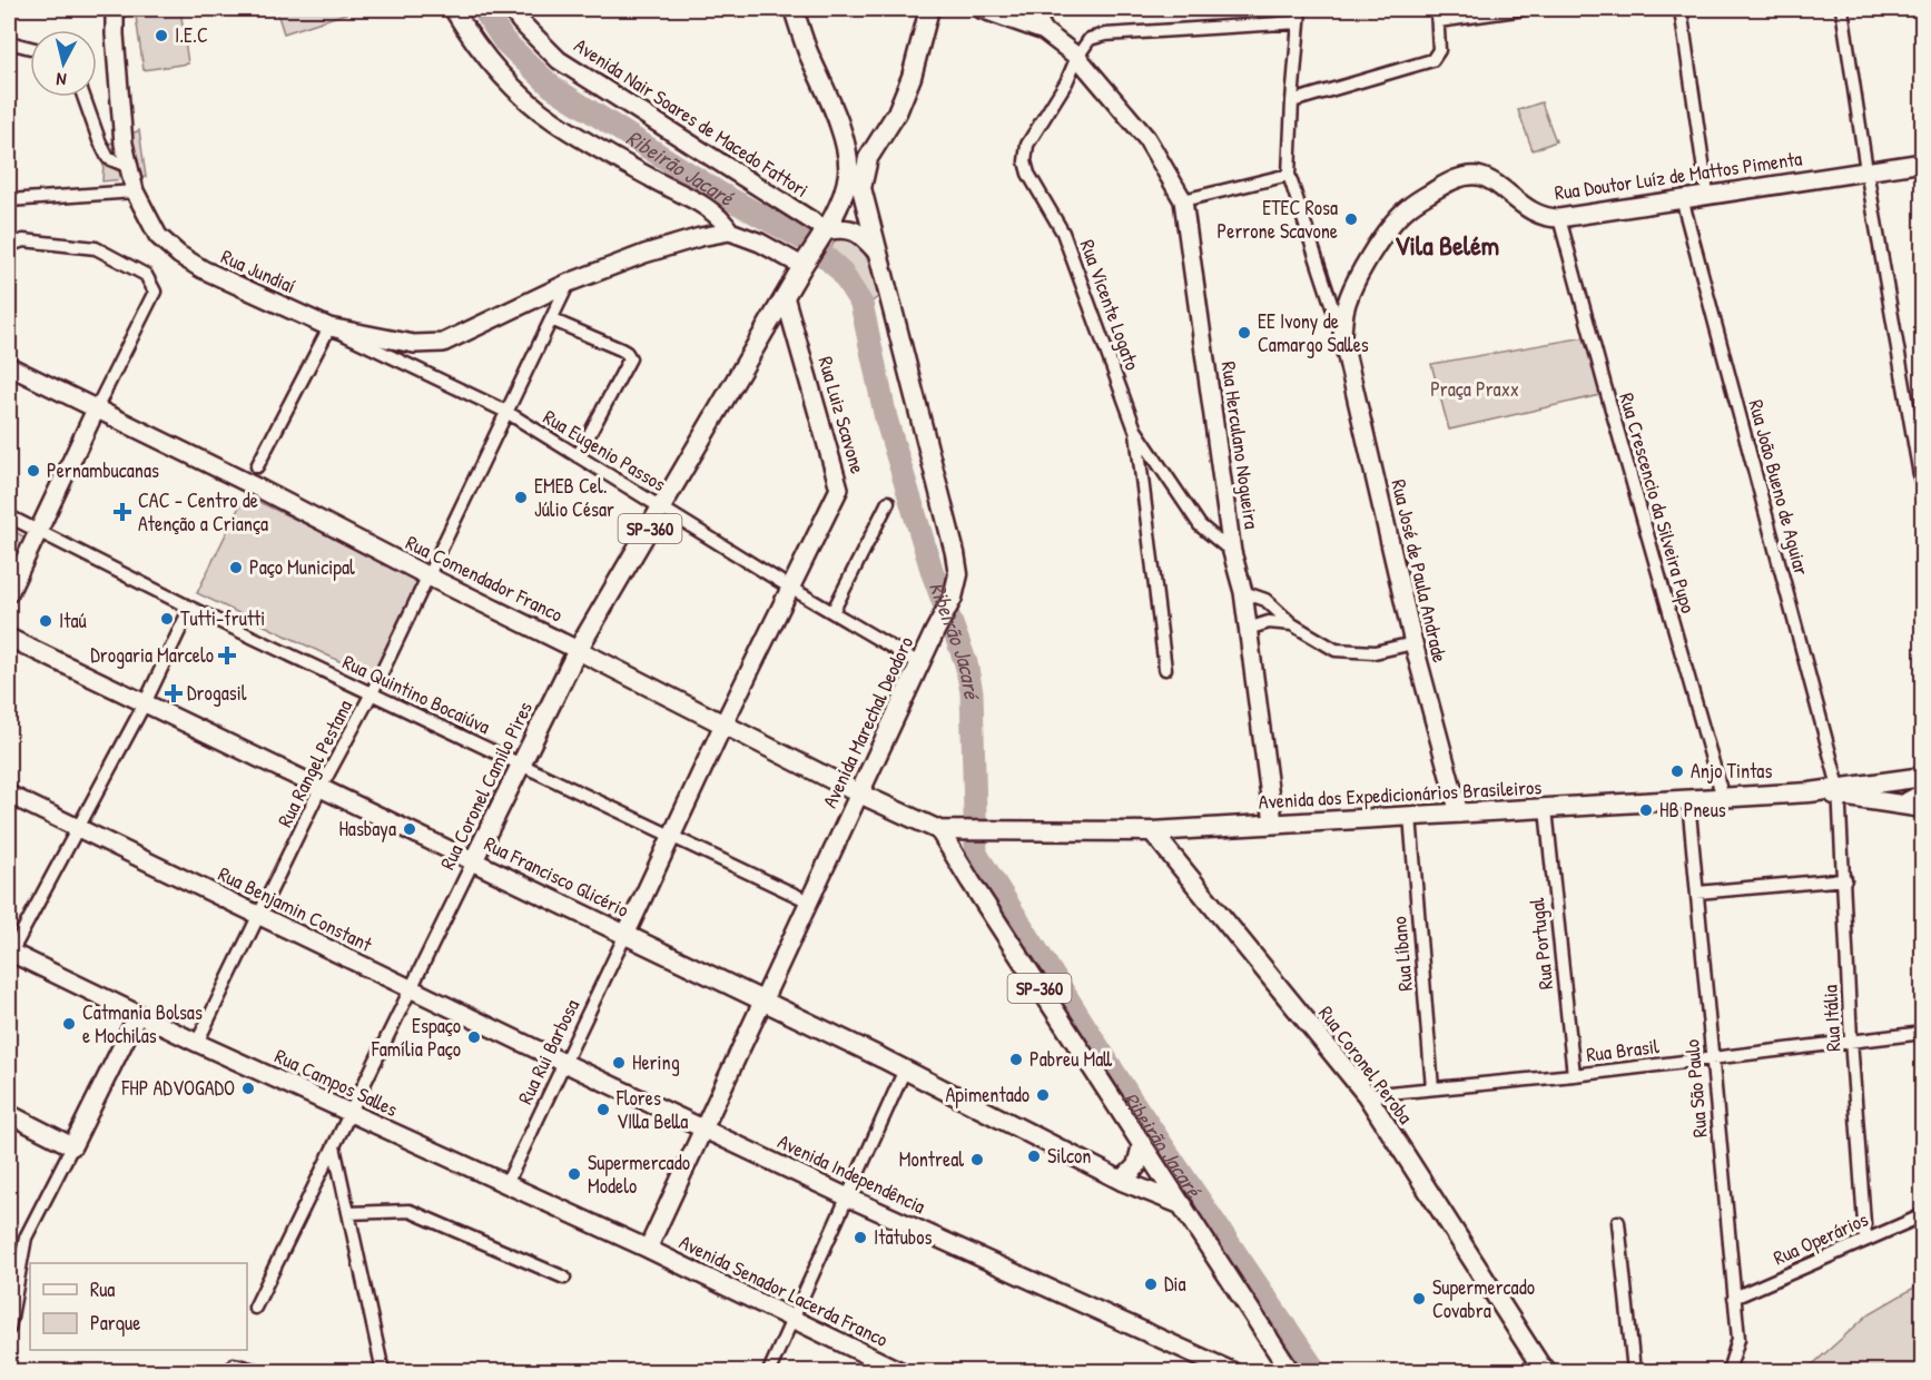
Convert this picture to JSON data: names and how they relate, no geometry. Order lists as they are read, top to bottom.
{
  "streets": {
    "main road": [
      "Avenida Nair Soares de Macedo Fattori",
      "Rua Doutor Luíz de Mattos Pimenta",
      "Rua Jundiaí",
      "Rua Luiz Scavone",
      "Rua Herculano Nogueira",
      "SP-360",
      "Rua José de Paula Andrade",
      "Rua Comendador Franco",
      "Avenida Marechal Deodoro",
      "Rua Coronel Camilo Pires",
      "Avenida dos Expedicionários Brasileiros",
      "Rua Francisco Glicério",
      "Rua Benjamin Constant",
      "Rua Coronel Peroba",
      "Rua Campos Salles",
      "Avenida Independência",
      "Avenida Senador Lacerda Franco"
    ],
    "street": [
      "Rua Vicente Logato",
      "Rua Eugenio Passos",
      "Rua João Bueno de Aguiar",
      "Rua Crescencio da Silveira Pupo",
      "Rua Quintino Bocaiúva",
      "Rua Rangel Pestana",
      "Rua Portugal",
      "Rua Líbano",
      "Rua Itália",
      "Rua Brasil",
      "Rua Rui Barbosa",
      "Rua São Paulo",
      "Rua Operários"
    ]
  },
  "crossings": [
    ["Avenida Nair Soares de Macedo Fattori", "SP-360"],
    ["Rua Doutor Luíz de Mattos Pimenta", "Rua João Bueno de Aguiar"],
    ["Rua Doutor Luíz de Mattos Pimenta", "Rua Crescencio da Silveira Pupo"],
    ["Rua Doutor Luíz de Mattos Pimenta", "Rua José de Paula Andrade"],
    ["Rua Jundiaí", "Rua Eugenio Passos"],
    ["Rua Jundiaí", "Rua Rangel Pestana"],
    ["Rua Vicente Logato", "Rua Herculano Nogueira"],
    ["Rua Luiz Scavone", "Rua Eugenio Passos"],
    ["Rua Luiz Scavone", "SP-360"],
    ["Rua Luiz Scavone", "Rua Comendador Franco"],
    ["Rua Luiz Scavone", "Rua Quintino Bocaiúva"],
    ["Rua Luiz Scavone", "Rua Coronel Camilo Pires"],
    ["Rua Luiz Scavone", "Rua Francisco Glicério"],
    ["Rua Luiz Scavone", "Rua Rui Barbosa"],
    ["Rua Herculano Nogueira", "Avenida dos Expedicionários Brasileiros"],
    ["Rua Eugenio Passos", "Avenida Marechal Deodoro"],
    ["Rua Eugenio Passos", "Rua Rangel Pestana"],
    ["Rua Eugenio Passos", "Rua Coronel Camilo Pires"],
    ["Rua João Bueno de Aguiar", "Avenida dos Expedicionários Brasileiros"],
    ["Rua João Bueno de Aguiar", "Rua Itália"],
    ["Rua Crescencio da Silveira Pupo", "Avenida dos Expedicionários Brasileiros"],
    ["SP-360", "Rua Comendador Franco"],
    ["SP-360", "Rua Coronel Camilo Pires"],
    ["SP-360", "Avenida dos Expedicionários Brasileiros"],
    ["SP-360", "Rua Francisco Glicério"],
    ["Rua José de Paula Andrade", "Avenida dos Expedicionários Brasileiros"],
    ["Rua Comendador Franco", "Avenida Marechal Deodoro"],
    ["Rua Comendador Franco", "Rua Rangel Pestana"],
    ["Rua Comendador Franco", "Rua Coronel Camilo Pires"],
    ["Rua Comendador Franco", "Avenida dos Expedicionários Brasileiros"],
    ["Rua Quintino Bocaiúva", "Avenida Marechal Deodoro"],
    ["Rua Quintino Bocaiúva", "Rua Rangel Pestana"],
    ["Rua Quintino Bocaiúva", "Rua Coronel Camilo Pires"],
    ["Avenida Marechal Deodoro", "Rua Francisco Glicério"],
    ["Avenida Marechal Deodoro", "Rua Campos Salles"],
    ["Avenida Marechal Deodoro", "Avenida Independência"],
    ["Avenida Marechal Deodoro", "Avenida Senador Lacerda Franco"],
    ["Rua Rangel Pestana", "Rua Francisco Glicério"],
    ["Rua Rangel Pestana", "Rua Benjamin Constant"],
    ["Rua Rangel Pestana", "Rua Campos Salles"],
    ["Rua Coronel Camilo Pires", "Rua Francisco Glicério"],
    ["Rua Coronel Camilo Pires", "Rua Benjamin Constant"],
    ["Rua Coronel Camilo Pires", "Rua Campos Salles"],
    ["Avenida dos Expedicionários Brasileiros", "Rua Portugal"],
    ["Avenida dos Expedicionários Brasileiros", "Rua Líbano"],
    ["Avenida dos Expedicionários Brasileiros", "Rua Itália"],
    ["Avenida dos Expedicionários Brasileiros", "Rua Coronel Peroba"],
    ["Avenida dos Expedicionários Brasileiros", "Rua São Paulo"],
    ["Rua Francisco Glicério", "Rua Rui Barbosa"],
    ["Rua Benjamin Constant", "Rua Rui Barbosa"],
    ["Rua Benjamin Constant", "Avenida Independência"],
    ["Rua Portugal", "Rua Brasil"],
    ["Rua Líbano", "Rua Brasil"],
    ["Rua Itália", "Rua Brasil"],
    ["Rua Itália", "Rua Operários"],
    ["Rua Brasil", "Rua Coronel Peroba"],
    ["Rua Brasil", "Rua São Paulo"],
    ["Rua Rui Barbosa", "Rua Campos Salles"],
    ["Rua Rui Barbosa", "Avenida Independência"],
    ["Rua Campos Salles", "Avenida Senador Lacerda Franco"],
    ["Rua São Paulo", "Rua Operários"]
  ],
  "districts": ["Vila Belém"],
  "water": ["Ribeirão Jacaré"],
  "parks": ["Praça Praxx"],
  "places": {
    "other": [
      "I.E.C",
      "ETEC Rosa Perrone Scavone",
      "EE Ivony de Camargo Salles",
      "Pernambucanas",
      "EMEB Cel. Júlio César",
      "Paço Municipal",
      "Tutti-frutti",
      "Itaú",
      "Anjo Tintas",
      "HB Pneus",
      "Hasbaya",
      "Catmania Bolsas e Mochilas",
      "Espaço Família Paço",
      "Pabreu Mall",
      "Hering",
      "FHP ADVOGADO",
      "Apimentado",
      "Flores VIlla Bella",
      "Silcon",
      "Montreal",
      "Supermercado Modelo",
      "Itatubos",
      "Dia",
      "Supermercado Covabra"
    ],
    "health": ["CAC - Centro de Atenção a Criança", "Drogaria Marcelo", "Drogasil"]
  },
  "legend": ["Rua", "Parque"],
  "north": "bottom"
}
